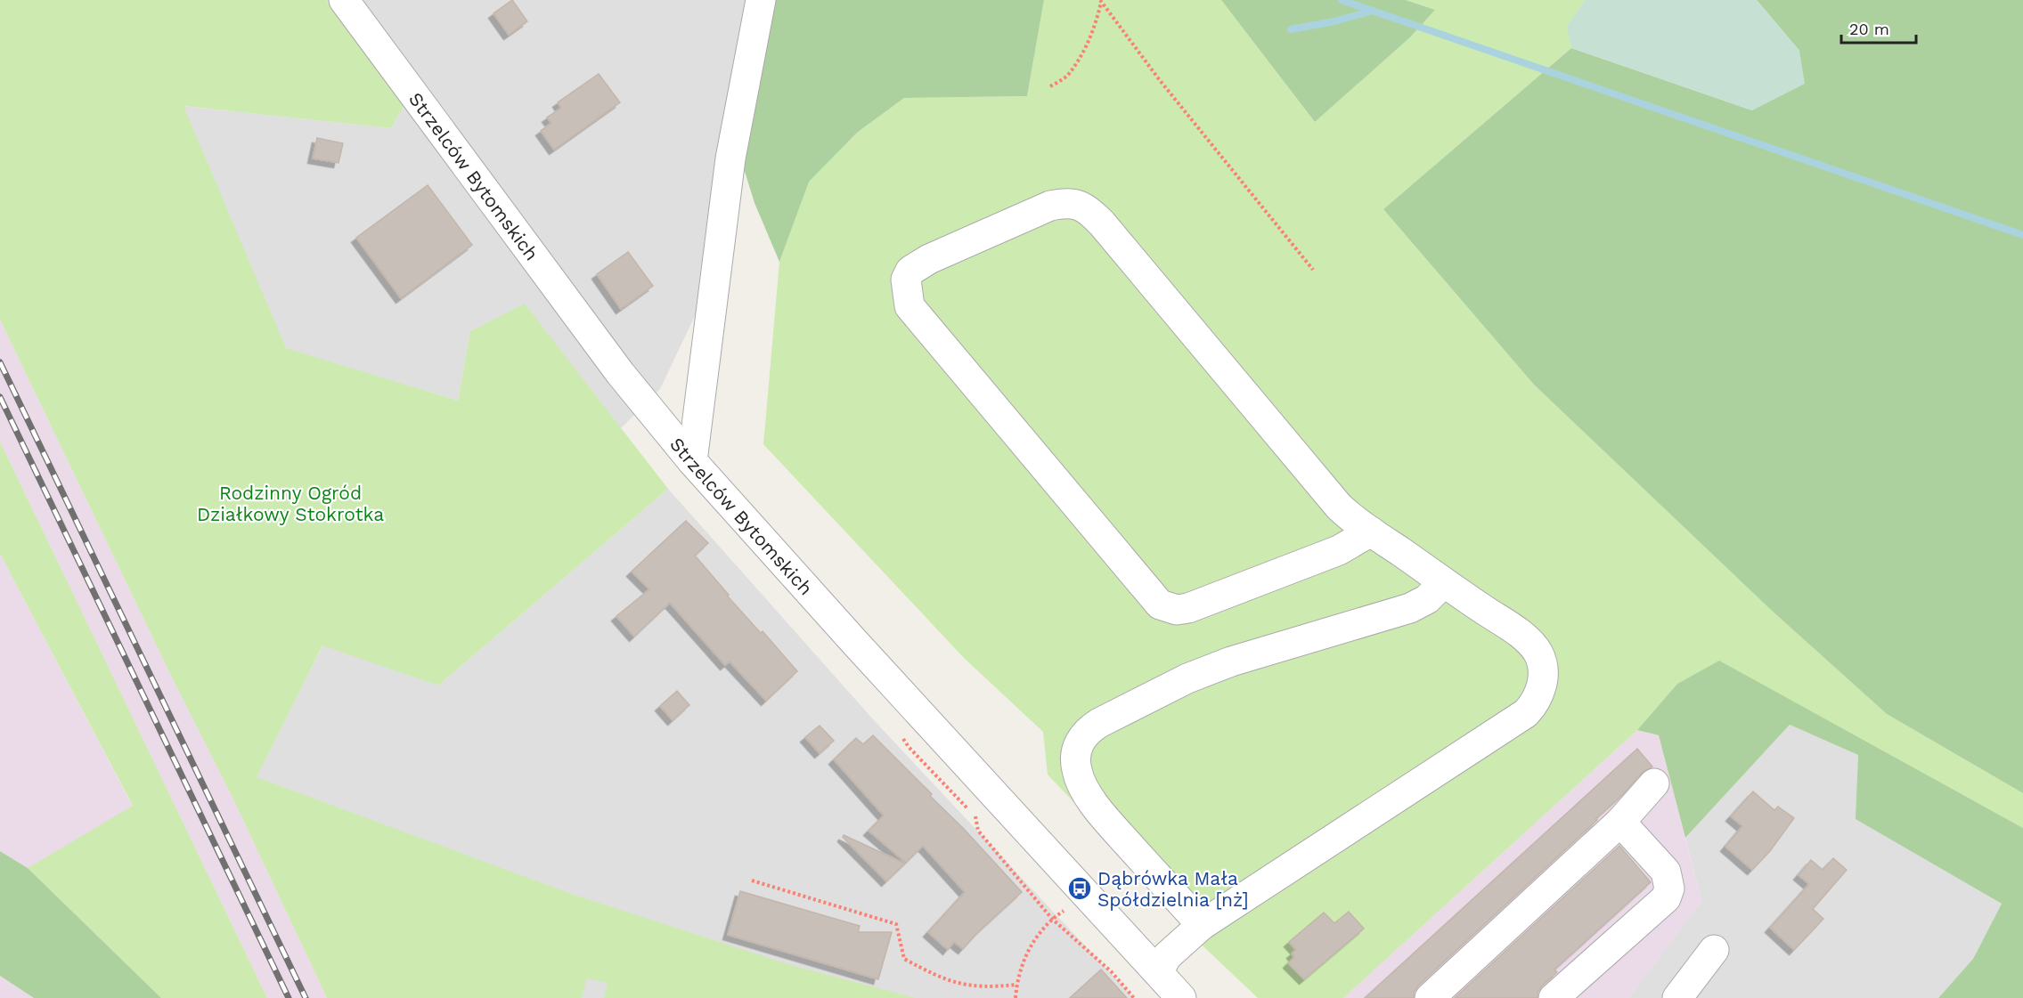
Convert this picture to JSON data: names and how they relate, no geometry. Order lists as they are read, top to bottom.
{
  "streets": {
    "street": ["Strzelców Bytomskich"]
  },
  "parks": ["Rodzinny Ogród Działkowy Stokrotka"],
  "places": {
    "bus stop": ["Dąbrówka Mała Spółdzielnia [nż]"]
  },
  "scale_bar": "20 m"
}
